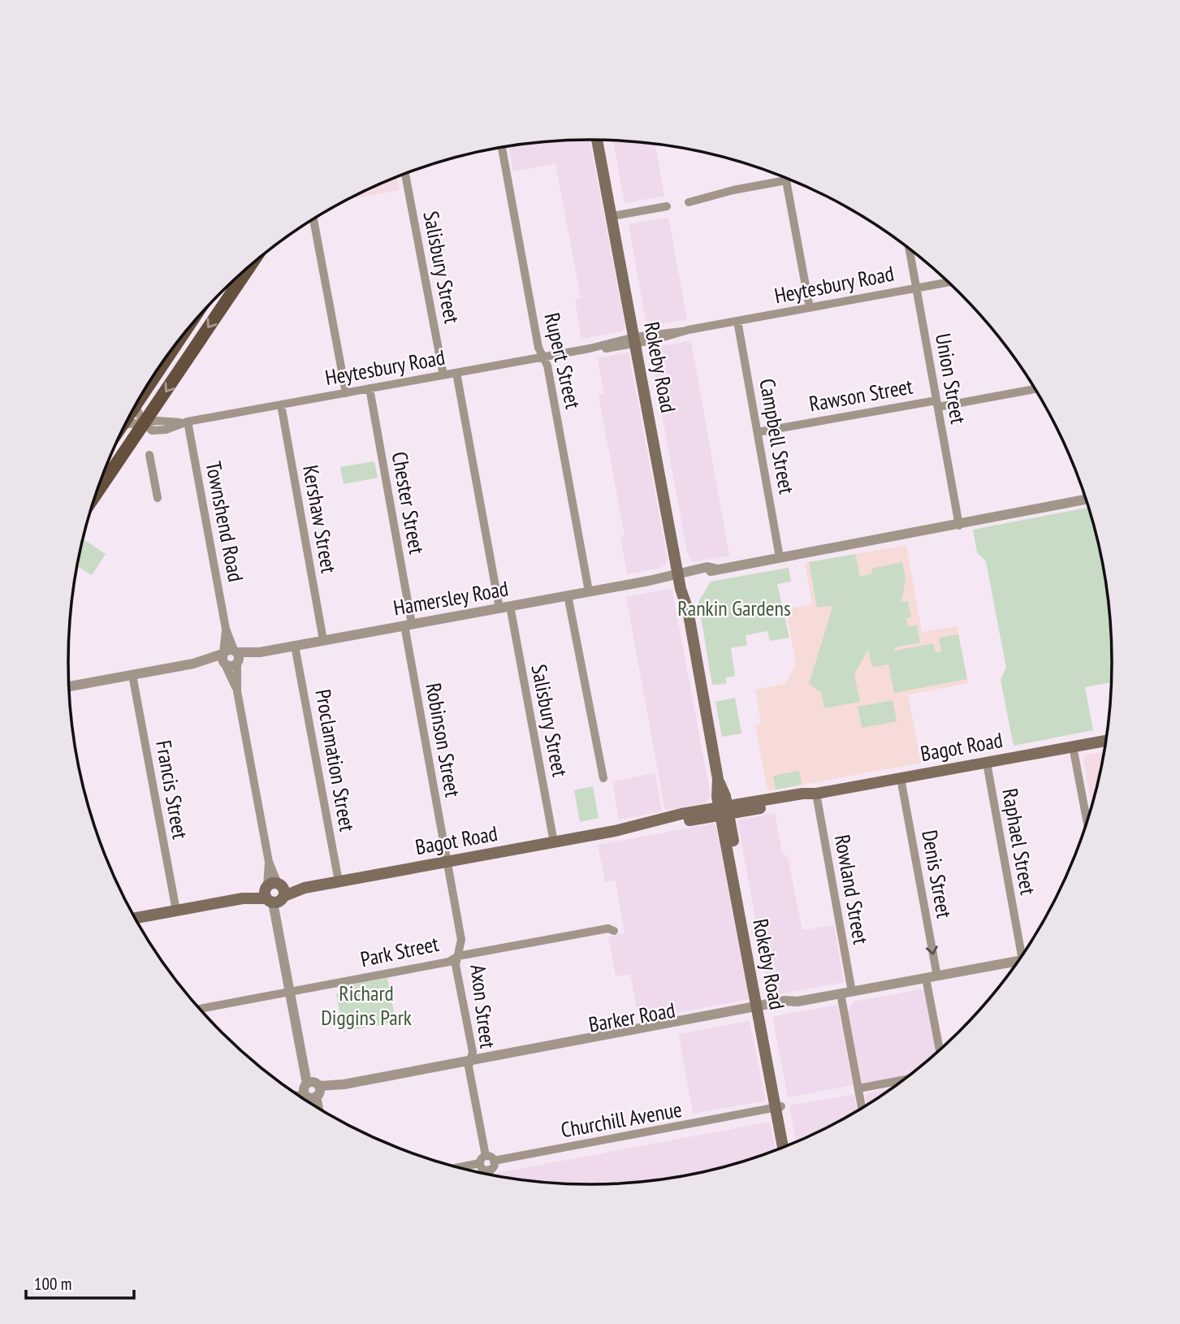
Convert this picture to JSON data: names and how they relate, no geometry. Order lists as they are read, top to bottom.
{
  "streets": {
    "main road": ["Rokeby Road", "Bagot Road"],
    "street": [
      "Salisbury Street",
      "Heytesbury Road",
      "Rupert Street",
      "Union Street",
      "Rawson Street",
      "Campbell Street",
      "Chester Street",
      "Kershaw Street",
      "Townshend Road",
      "Hamersley Road",
      "Robinson Street",
      "Proclamation Street",
      "Francis Street",
      "Raphael Street",
      "Denis Street",
      "Rowland Street",
      "Park Street",
      "Axon Street",
      "Barker Road",
      "Churchill Avenue"
    ]
  },
  "crossings": [
    ["Salisbury Street", "Heytesbury Road"],
    ["Salisbury Street", "Hamersley Road"],
    ["Salisbury Street", "Bagot Road"],
    ["Heytesbury Road", "Rupert Street"],
    ["Heytesbury Road", "Rokeby Road"],
    ["Heytesbury Road", "Union Street"],
    ["Heytesbury Road", "Campbell Street"],
    ["Heytesbury Road", "Chester Street"],
    ["Heytesbury Road", "Kershaw Street"],
    ["Heytesbury Road", "Townshend Road"],
    ["Rupert Street", "Hamersley Road"],
    ["Rokeby Road", "Hamersley Road"],
    ["Rokeby Road", "Bagot Road"],
    ["Rokeby Road", "Barker Road"],
    ["Rokeby Road", "Churchill Avenue"],
    ["Union Street", "Rawson Street"],
    ["Union Street", "Hamersley Road"],
    ["Rawson Street", "Campbell Street"],
    ["Campbell Street", "Hamersley Road"],
    ["Chester Street", "Hamersley Road"],
    ["Chester Street", "Robinson Street"],
    ["Kershaw Street", "Hamersley Road"],
    ["Townshend Road", "Hamersley Road"],
    ["Hamersley Road", "Robinson Street"],
    ["Hamersley Road", "Proclamation Street"],
    ["Hamersley Road", "Francis Street"],
    ["Robinson Street", "Bagot Road"],
    ["Robinson Street", "Axon Street"],
    ["Bagot Road", "Proclamation Street"],
    ["Bagot Road", "Francis Street"],
    ["Bagot Road", "Raphael Street"],
    ["Bagot Road", "Denis Street"],
    ["Bagot Road", "Rowland Street"],
    ["Bagot Road", "Axon Street"],
    ["Denis Street", "Barker Road"],
    ["Rowland Street", "Barker Road"],
    ["Park Street", "Axon Street"],
    ["Axon Street", "Barker Road"],
    ["Axon Street", "Churchill Avenue"]
  ],
  "one_way": ["Denis Street"],
  "parks": ["Rankin Gardens", "Richard Diggins Park"],
  "scale_bar": "100 m"
}
